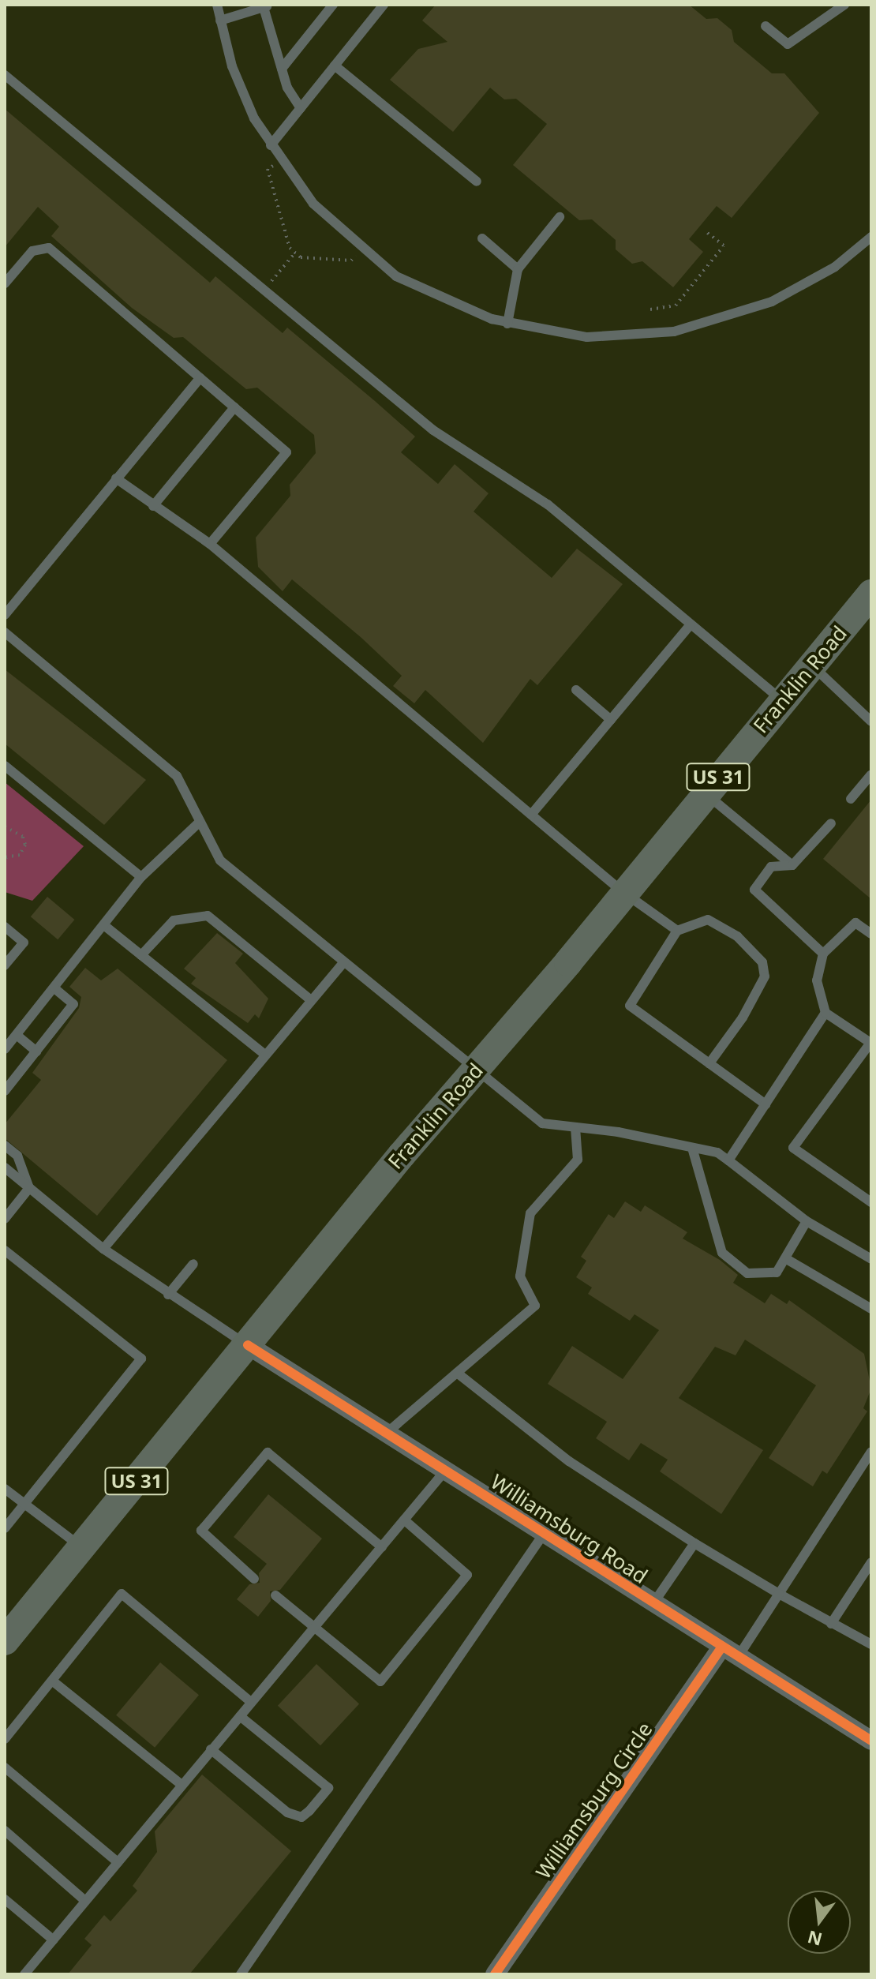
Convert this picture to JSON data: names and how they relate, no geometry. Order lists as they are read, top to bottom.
{
  "streets": {
    "main road": ["Franklin Road", "US 31"],
    "street": ["Williamsburg Road", "Williamsburg Circle"]
  },
  "crossings": [
    ["Franklin Road", "Williamsburg Road"],
    ["Williamsburg Road", "Williamsburg Circle"]
  ],
  "north": "bottom"
}
